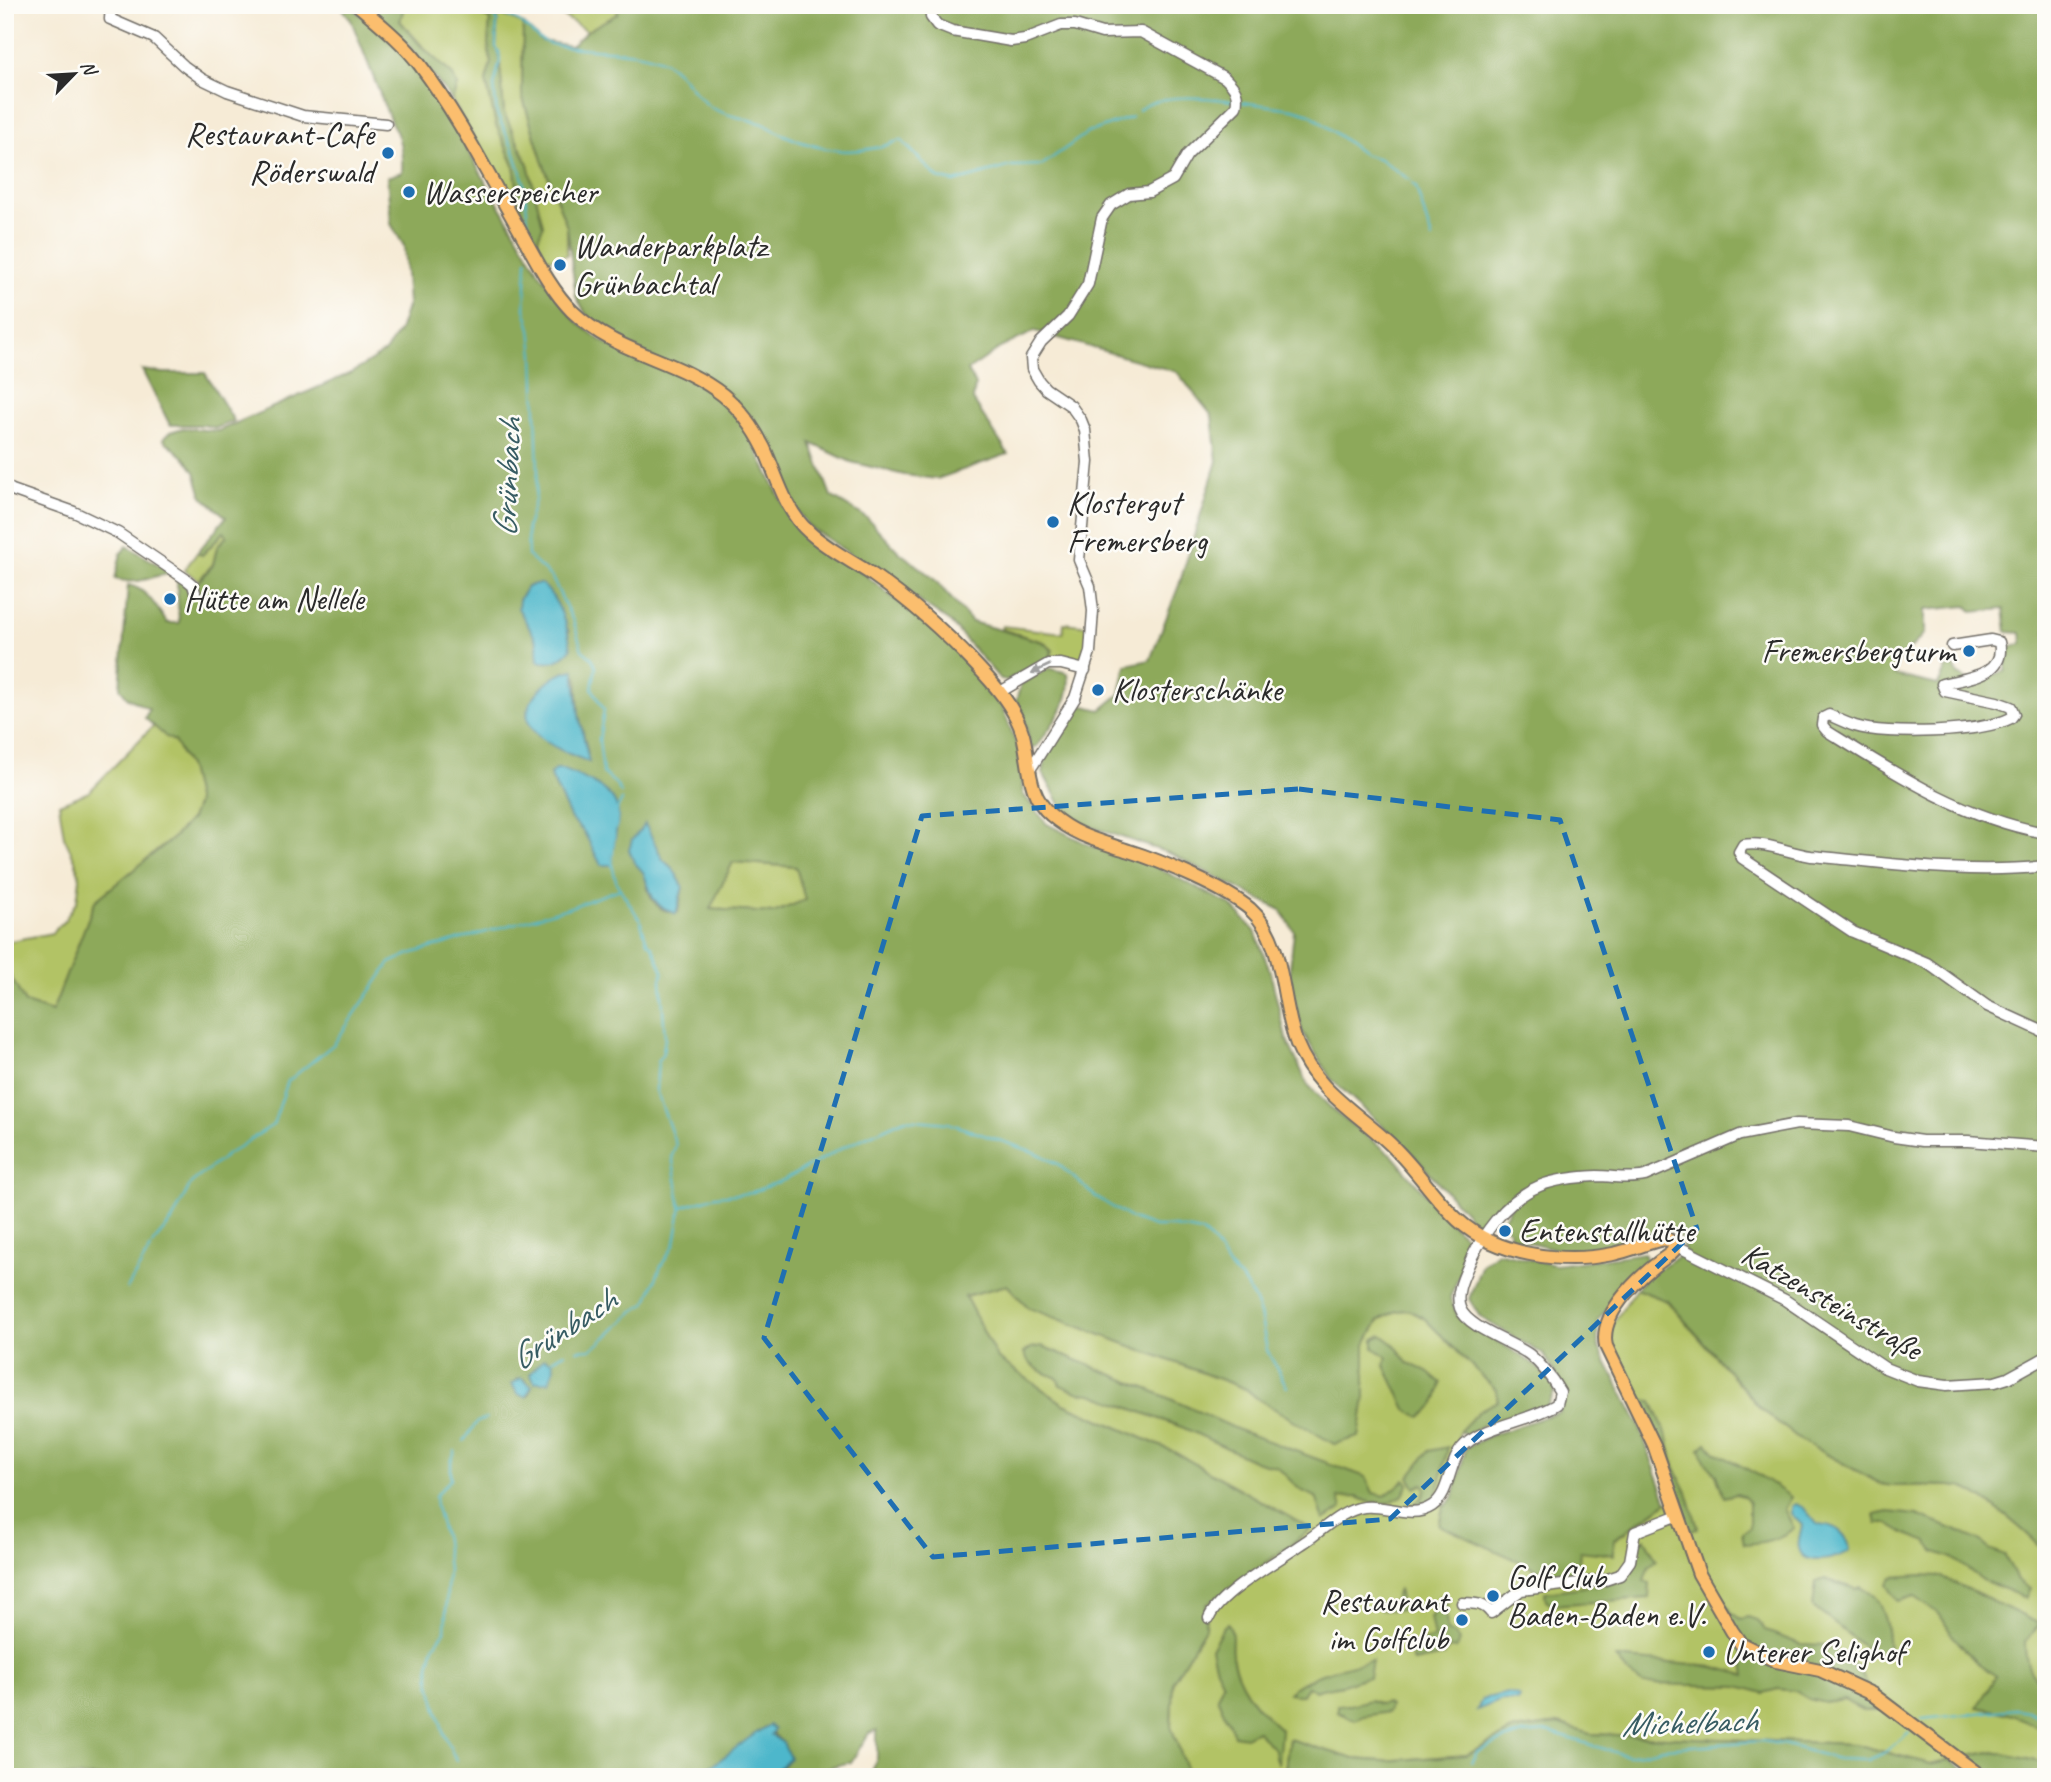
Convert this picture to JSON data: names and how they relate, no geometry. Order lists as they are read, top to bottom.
{
  "streets": {
    "street": ["Katzensteinstraße"]
  },
  "water": ["Grünbach", "Michelbach"],
  "places": [
    "Restaurant-Cafe Röderswald",
    "Wasserspeicher",
    "Wanderparkplatz Grünbachtal",
    "Klostergut Fremersberg",
    "Hütte am Nellele",
    "Fremersbergturm",
    "Klosterschänke",
    "Entenstallhütte",
    "Golf Club Baden-Baden e.V.",
    "Restaurant im Golfclub",
    "Unterer Selighof"
  ],
  "north": "top right"
}
